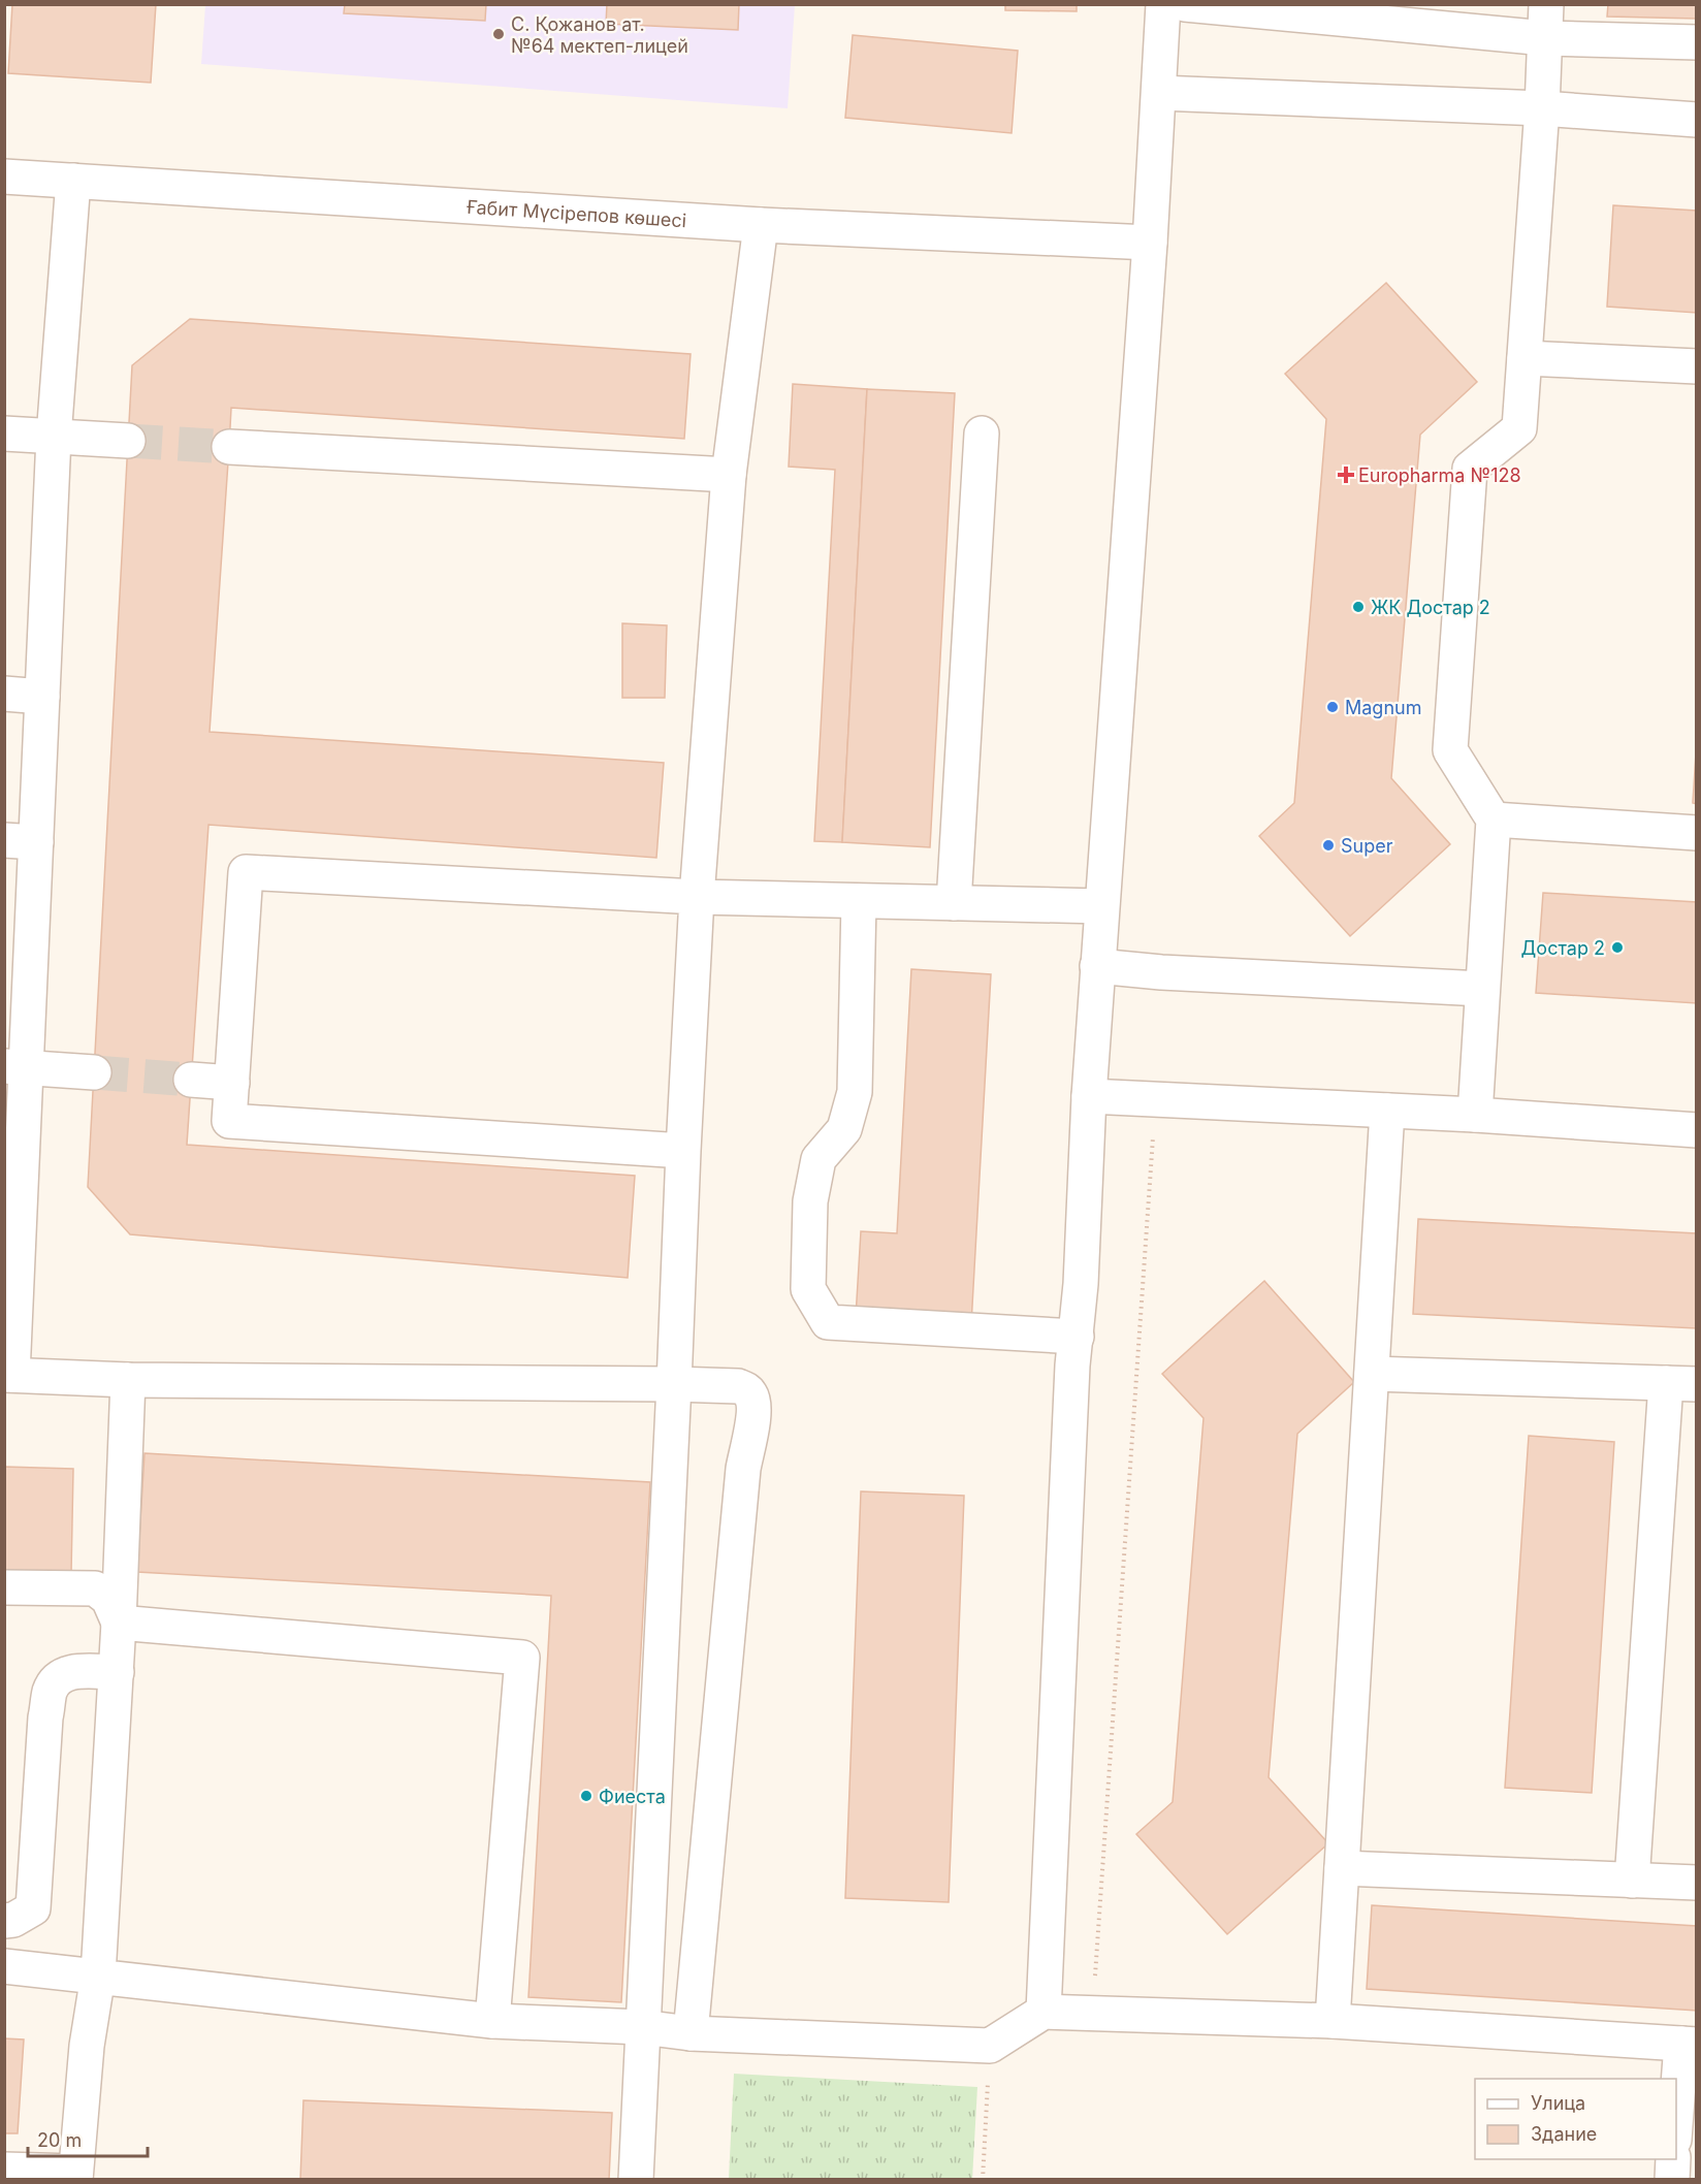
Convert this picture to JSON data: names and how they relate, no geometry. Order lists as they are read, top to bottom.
{
  "streets": {
    "street": ["Ғабит Мүсірепов көшесі"]
  },
  "places": {
    "other": [
      "С. Қожанов ат. №64 мектеп-лицей",
      "ЖК Достар 2",
      "Magnum",
      "Super",
      "Достар 2",
      "Фиеста"
    ],
    "health": ["Europharma №128"]
  },
  "legend": ["Улица", "Здание"],
  "scale_bar": "20 m"
}
